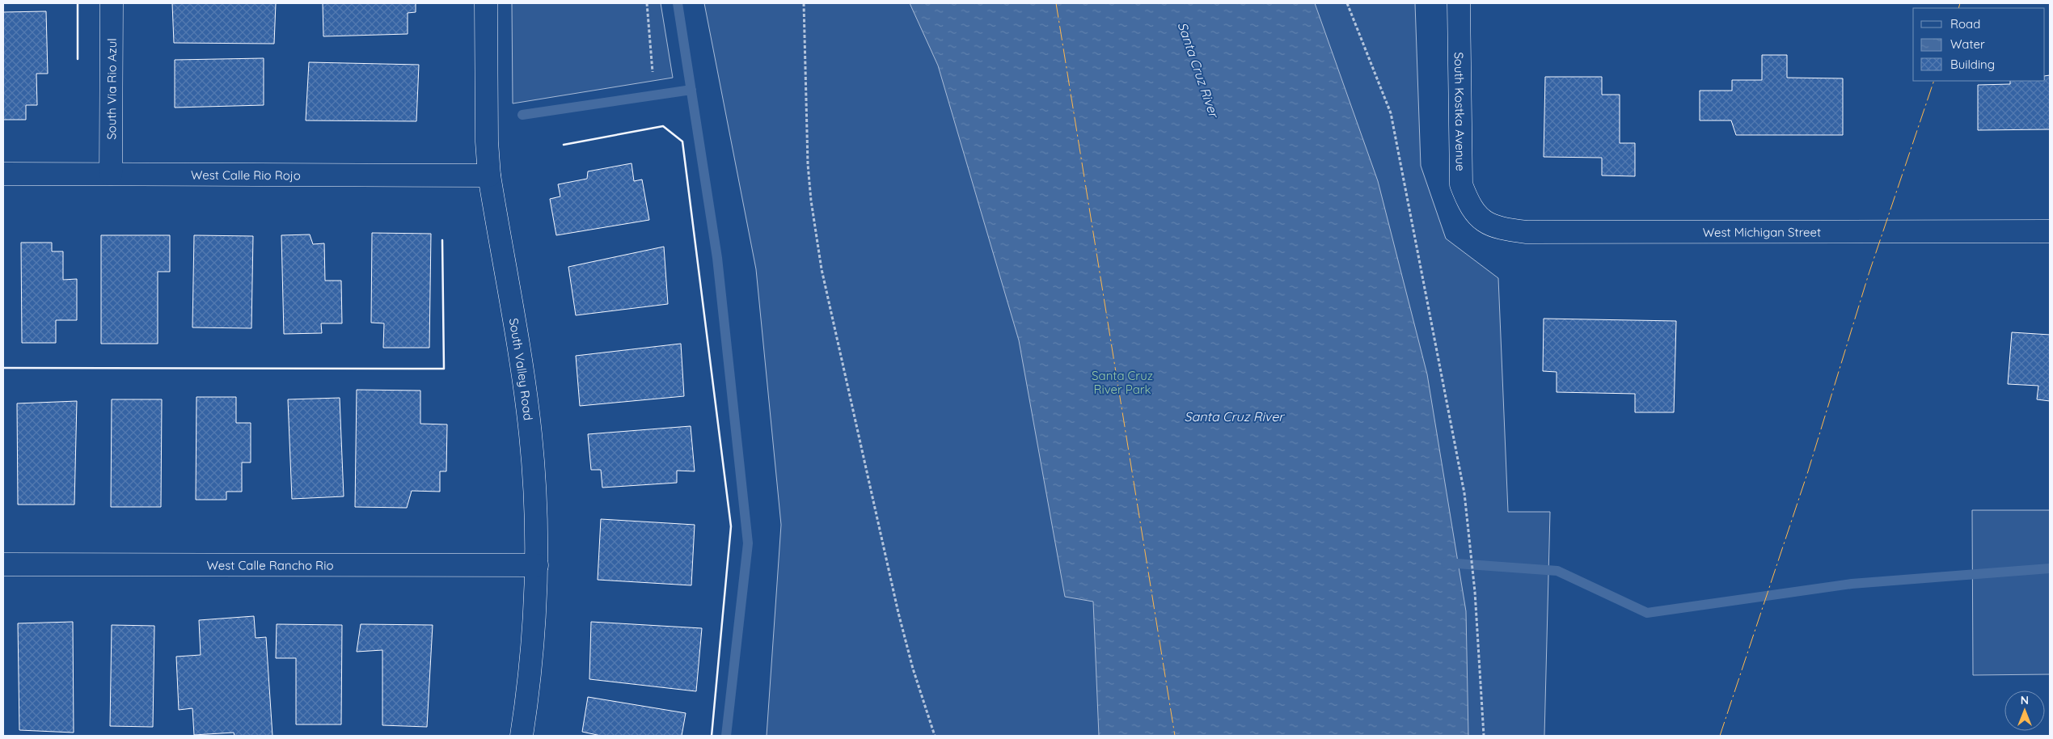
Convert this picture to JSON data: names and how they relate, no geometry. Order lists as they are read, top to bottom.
{
  "streets": {
    "street": [
      "South Via Rio Azul",
      "South Kostka Avenue",
      "West Calle Rio Rojo",
      "West Michigan Street",
      "South Valley Road",
      "West Calle Rancho Rio"
    ]
  },
  "crossings": [
    ["South Via Rio Azul", "West Calle Rio Rojo"],
    ["South Kostka Avenue", "West Michigan Street"],
    ["West Calle Rio Rojo", "South Valley Road"],
    ["South Valley Road", "West Calle Rancho Rio"]
  ],
  "water": ["Santa Cruz River"],
  "parks": ["Santa Cruz River Park"],
  "legend": ["Road", "Water", "Building"],
  "north": "top"
}
